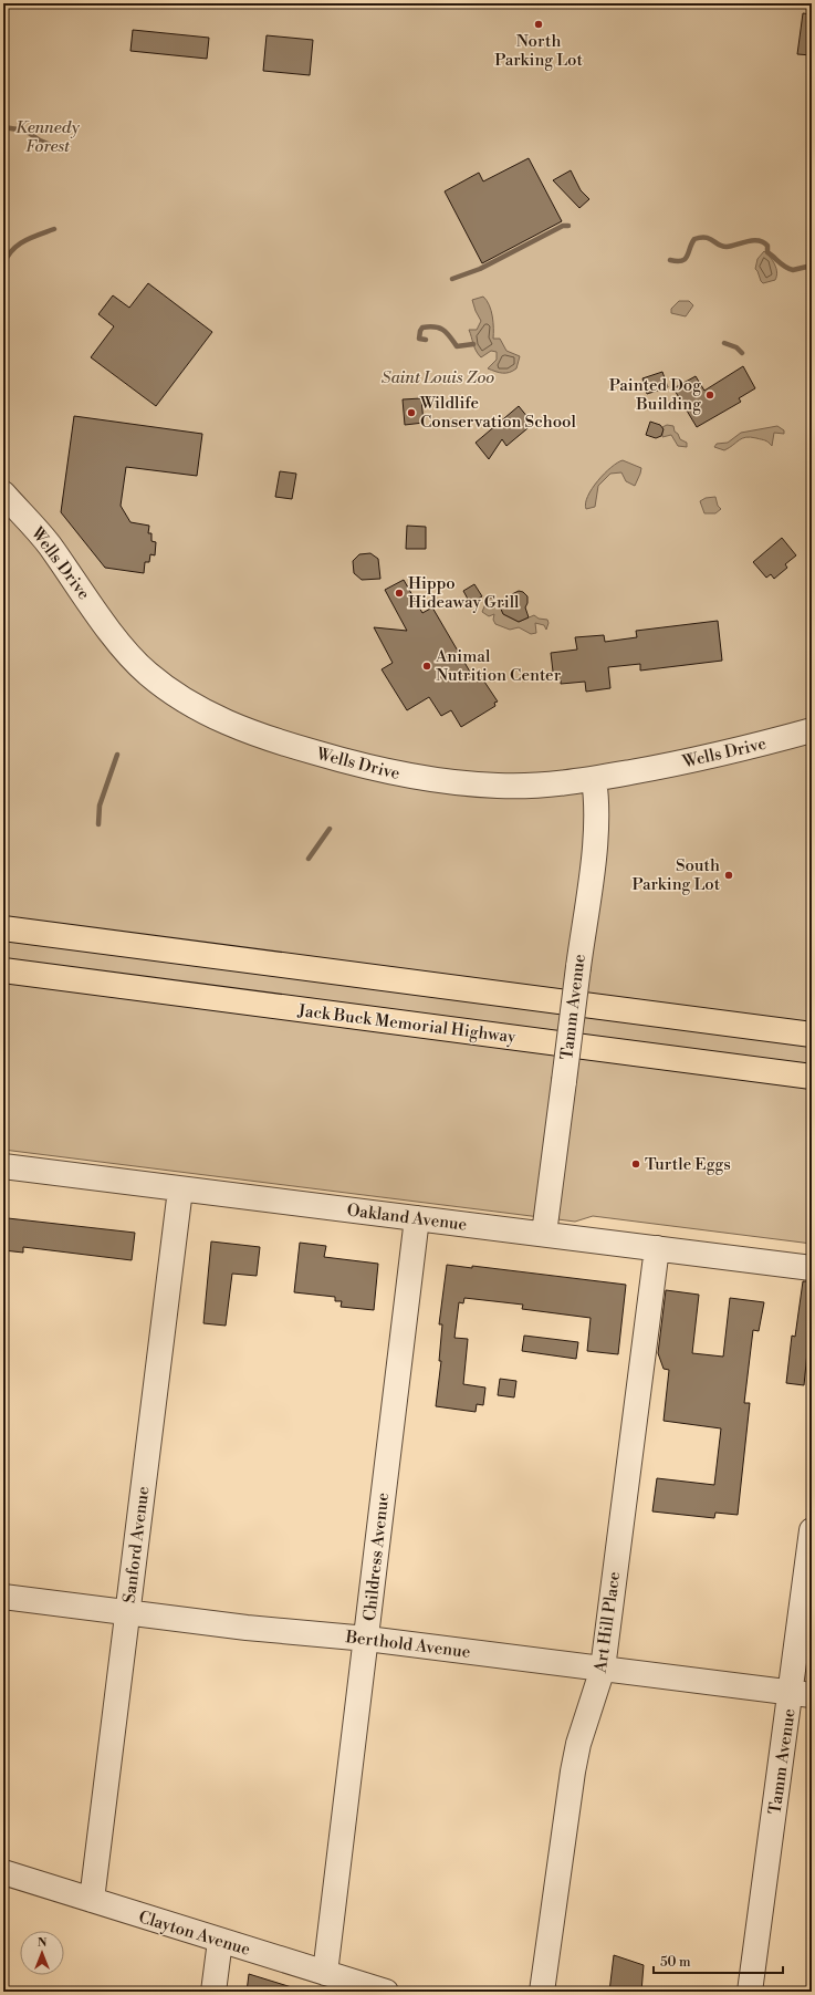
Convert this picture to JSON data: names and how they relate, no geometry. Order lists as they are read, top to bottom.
{
  "streets": {
    "highway": ["Jack Buck Memorial Highway"],
    "street": [
      "Wells Drive",
      "Tamm Avenue",
      "Oakland Avenue",
      "Sanford Avenue",
      "Childress Avenue",
      "Art Hill Place",
      "Berthold Avenue",
      "Clayton Avenue"
    ]
  },
  "crossings": [
    ["Wells Drive", "Tamm Avenue"],
    ["Tamm Avenue", "Oakland Avenue"],
    ["Tamm Avenue", "Berthold Avenue"],
    ["Oakland Avenue", "Sanford Avenue"],
    ["Oakland Avenue", "Childress Avenue"],
    ["Oakland Avenue", "Art Hill Place"],
    ["Sanford Avenue", "Berthold Avenue"],
    ["Sanford Avenue", "Clayton Avenue"],
    ["Childress Avenue", "Berthold Avenue"],
    ["Childress Avenue", "Clayton Avenue"],
    ["Art Hill Place", "Berthold Avenue"]
  ],
  "parks": ["Kennedy Forest", "Saint Louis Zoo"],
  "places": [
    "North Parking Lot",
    "Painted Dog Building",
    "Wildlife Conservation School",
    "Hippo Hideaway Grill",
    "Animal Nutrition Center",
    "South Parking Lot",
    "Turtle Eggs"
  ],
  "scale_bar": "50 m",
  "north": "top"
}
